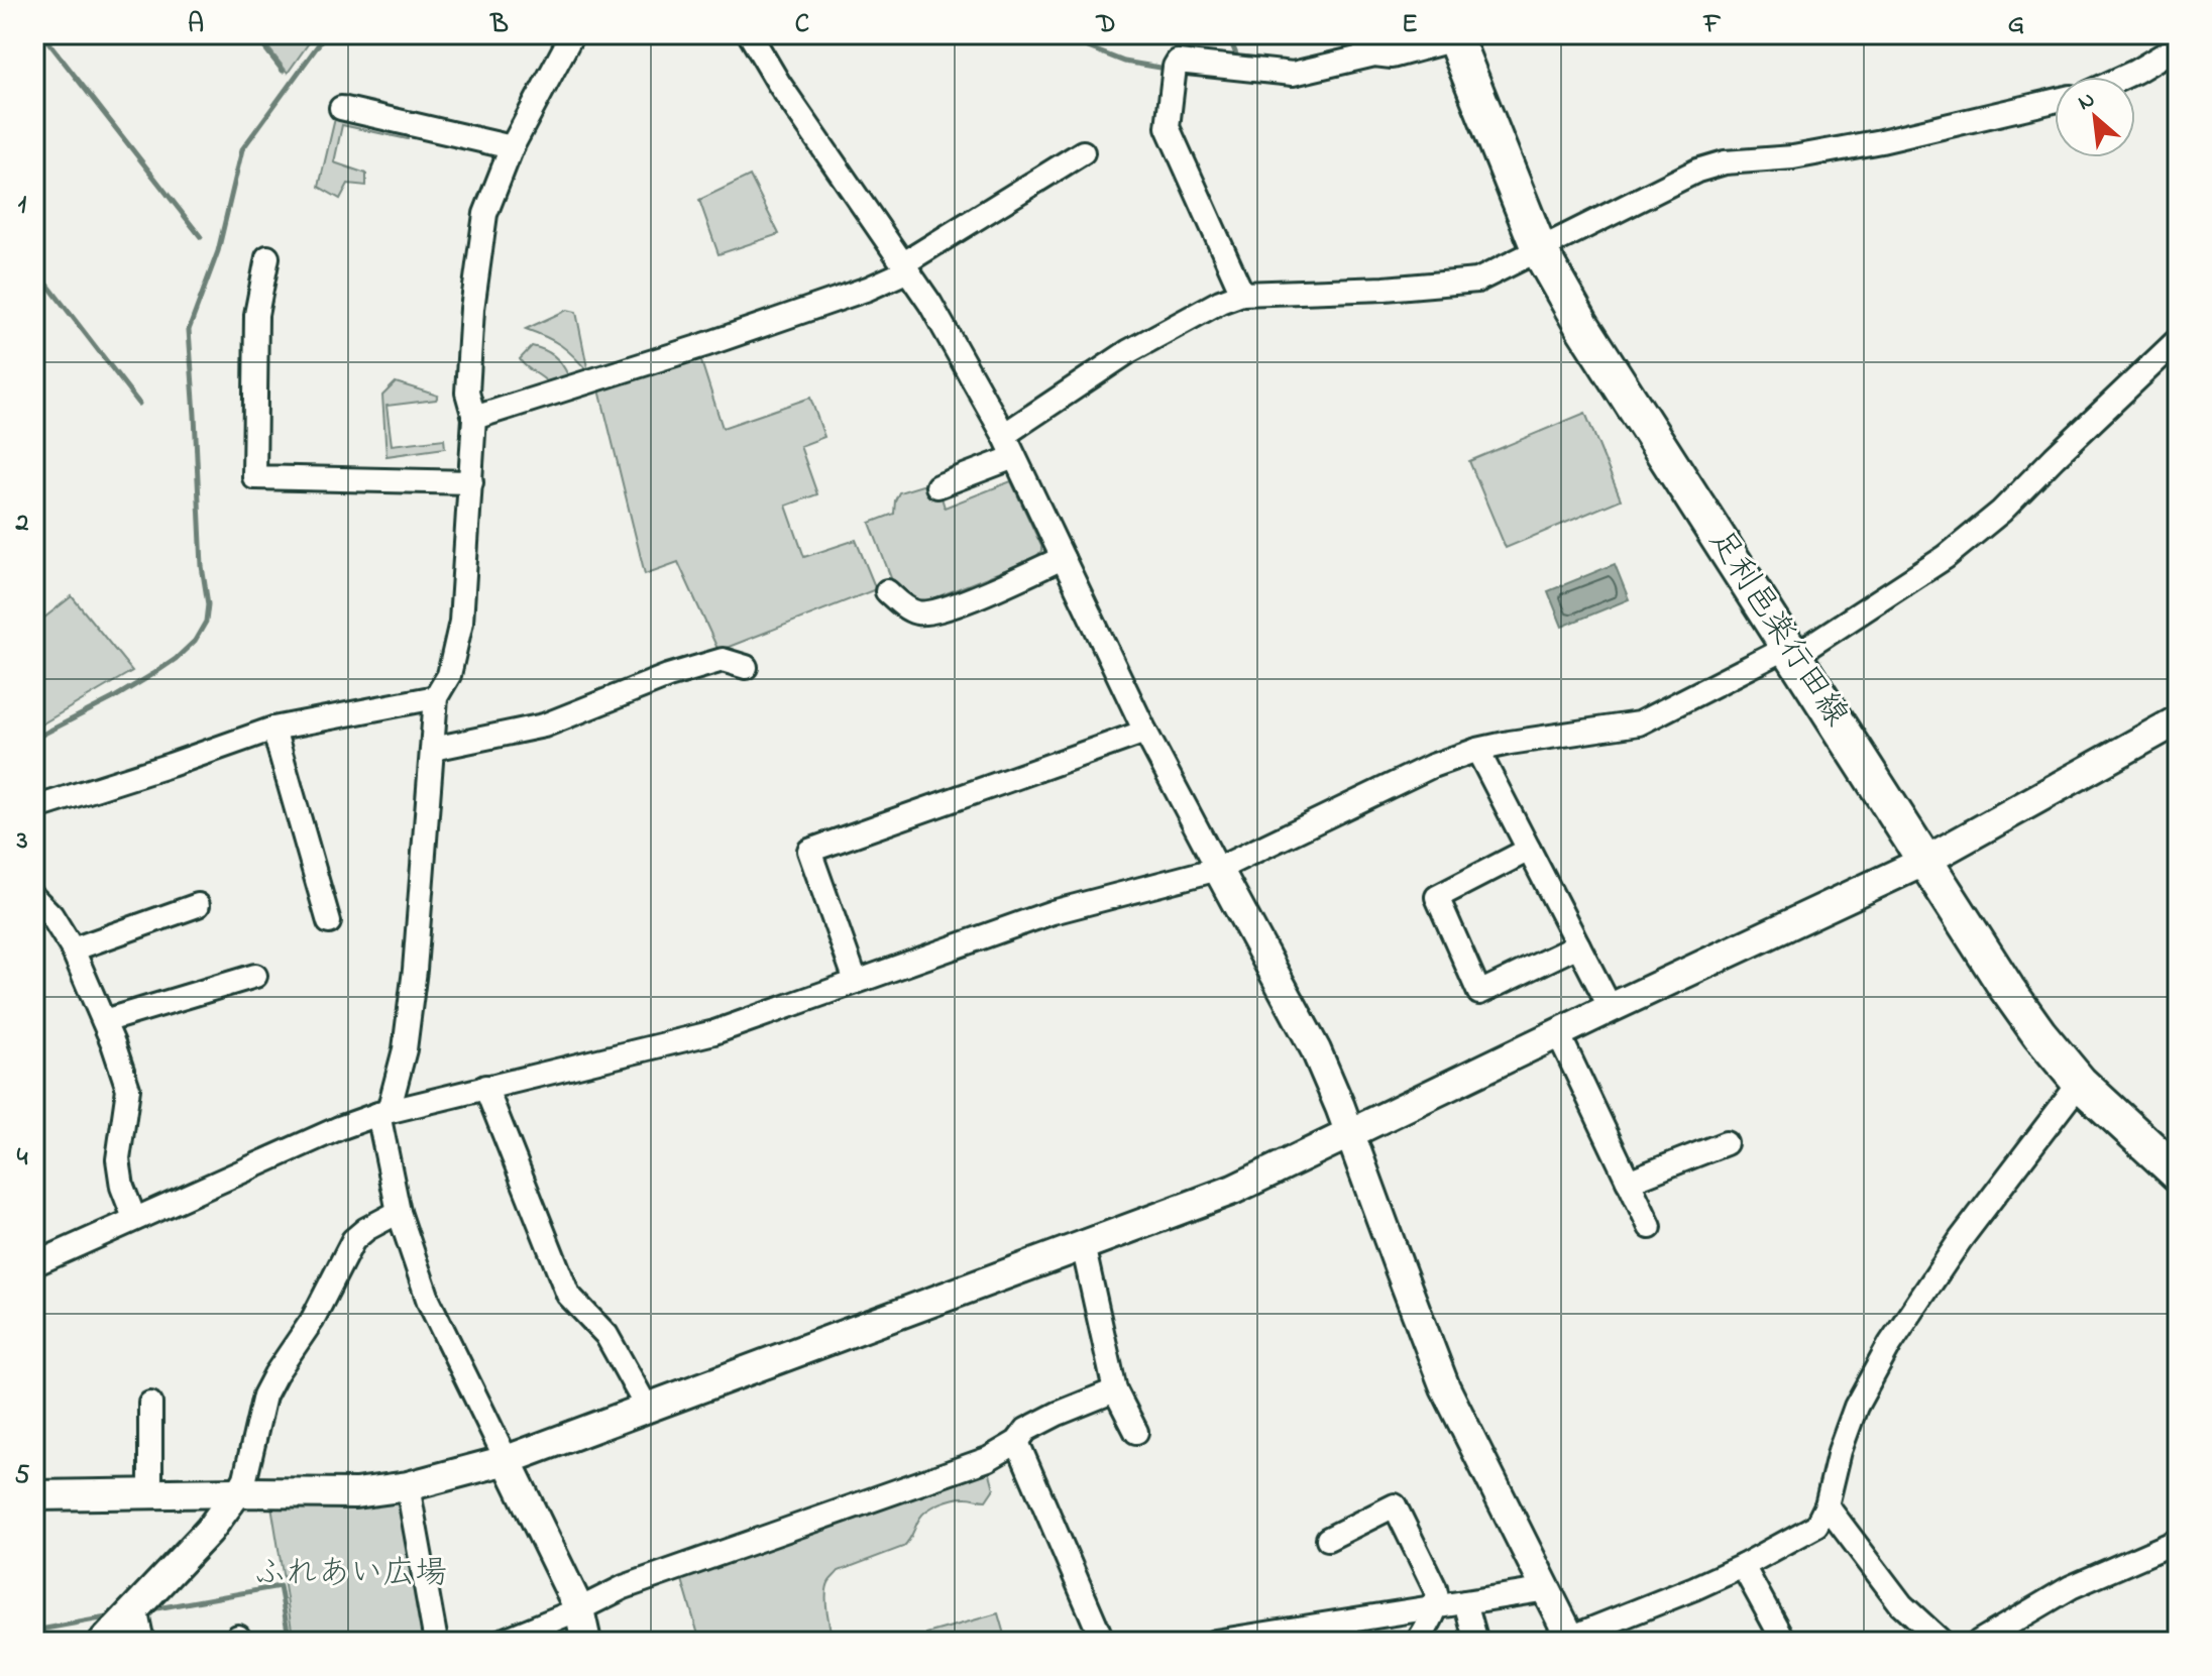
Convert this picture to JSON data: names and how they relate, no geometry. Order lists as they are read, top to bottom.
{
  "streets": {
    "main road": ["足利邑楽行田線"]
  },
  "parks": ["ふれあい広場"],
  "north": "top left",
  "grid": {
    "columns": [
      "A",
      "B",
      "C",
      "D",
      "E",
      "F",
      "G"
    ],
    "rows": [
      "1",
      "2",
      "3",
      "4",
      "5"
    ]
  }
}
